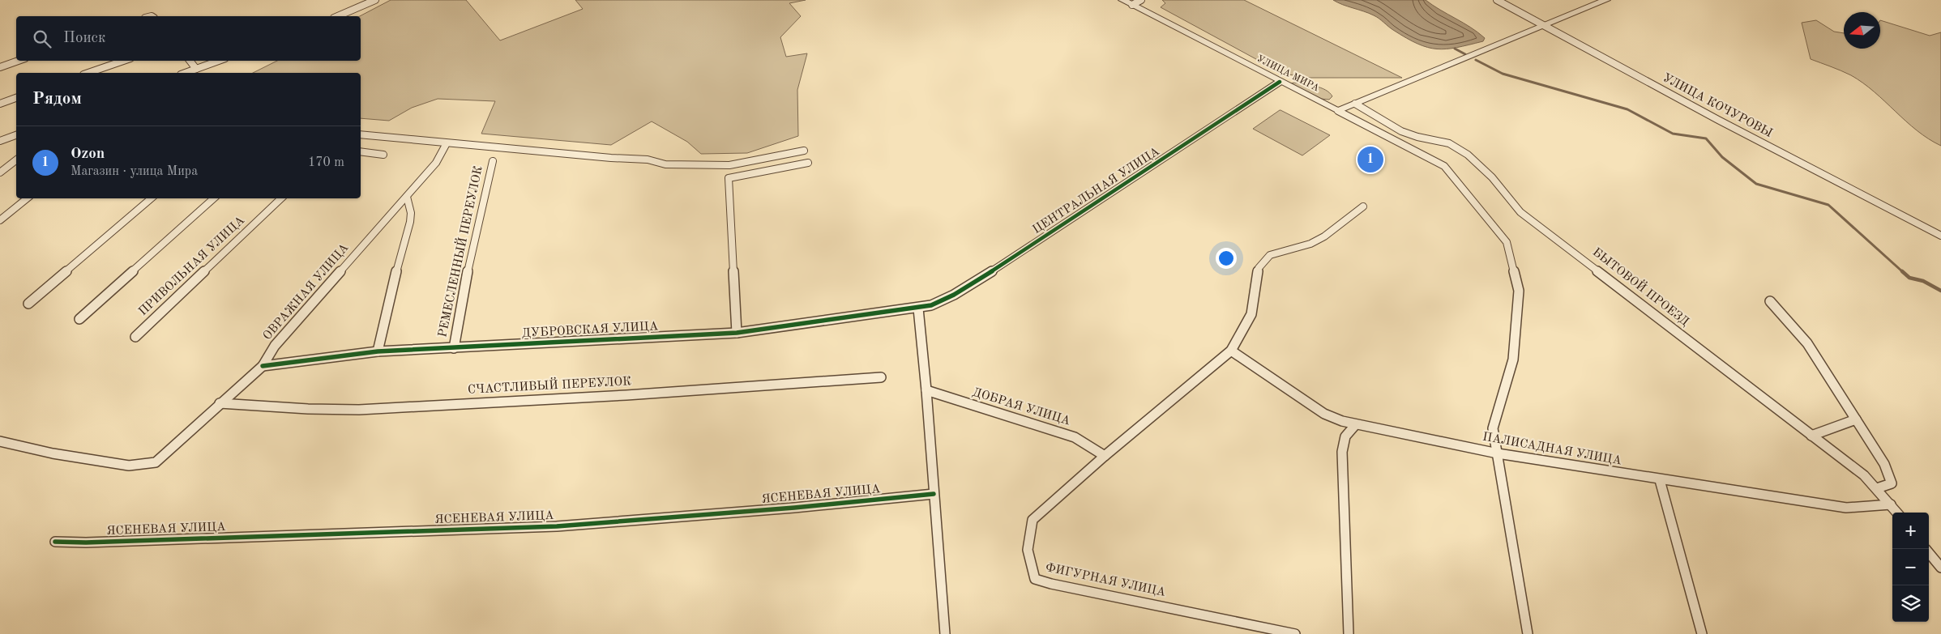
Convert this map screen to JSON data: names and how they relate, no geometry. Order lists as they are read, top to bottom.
{
  "streets": {
    "street": [
      "УЛИЦА МИРА",
      "УЛИЦА КОЧУРОВЫ",
      "ЦЕНТРАЛЬНАЯ УЛИЦА",
      "РЕМЕСЛЕННЫЙ ПЕРЕУЛОК",
      "ПРИВОЛЬНАЯ УЛИЦА",
      "БЫТОВОЙ ПРОЕЗД",
      "ОВРАЖНАЯ УЛИЦА",
      "ДУБРОВСКАЯ УЛИЦА",
      "СЧАСТЛИВЫЙ ПЕРЕУЛОК",
      "ДОБРАЯ УЛИЦА",
      "ПАЛИСАДНАЯ УЛИЦА",
      "ЯСЕНЕВАЯ УЛИЦА",
      "ФИГУРНАЯ УЛИЦА"
    ]
  },
  "crossings": [
    ["УЛИЦА МИРА", "ЦЕНТРАЛЬНАЯ УЛИЦА"],
    ["УЛИЦА МИРА", "ПАЛИСАДНАЯ УЛИЦА"],
    ["ЦЕНТРАЛЬНАЯ УЛИЦА", "ДУБРОВСКАЯ УЛИЦА"],
    ["РЕМЕСЛЕННЫЙ ПЕРЕУЛОК", "ДУБРОВСКАЯ УЛИЦА"],
    ["БЫТОВОЙ ПРОЕЗД", "ПАЛИСАДНАЯ УЛИЦА"],
    ["ОВРАЖНАЯ УЛИЦА", "ДУБРОВСКАЯ УЛИЦА"],
    ["ОВРАЖНАЯ УЛИЦА", "СЧАСТЛИВЫЙ ПЕРЕУЛОК"],
    ["ДОБРАЯ УЛИЦА", "ФИГУРНАЯ УЛИЦА"],
    ["ПАЛИСАДНАЯ УЛИЦА", "ФИГУРНАЯ УЛИЦА"]
  ],
  "north": "left",
  "page": {
    "search": "Поиск",
    "heading": "Рядом",
    "list": [
      {
        "mark": "1",
        "name": "Ozon",
        "note": "Магазин · улица Мира",
        "value": "170 m"
      }
    ],
    "pins": "1",
    "map_buttons": ["+", "−"]
  }
}
